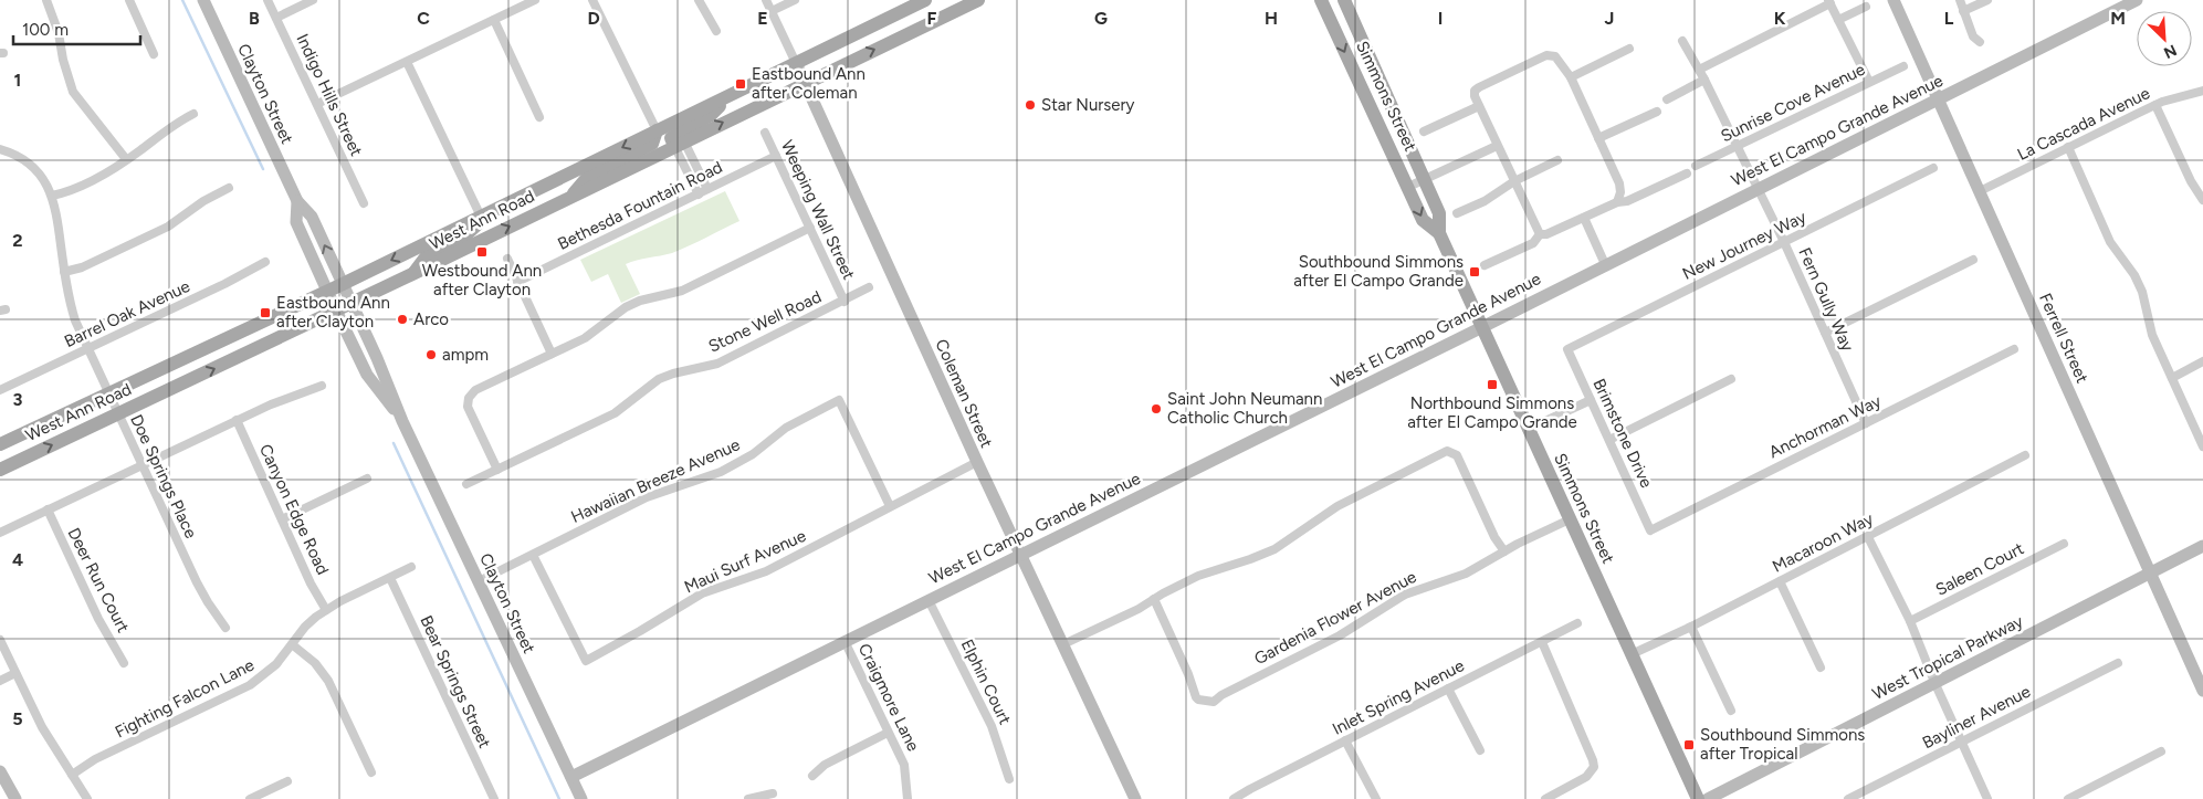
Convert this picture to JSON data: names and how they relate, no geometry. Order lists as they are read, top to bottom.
{
  "streets": {
    "main road": ["Simmons Street", "West Ann Road"],
    "street": [
      "Clayton Street",
      "Indigo Hills Street",
      "Sunrise Cove Avenue",
      "La Cascada Avenue",
      "West El Campo Grande Avenue",
      "Bethesda Fountain Road",
      "Weeping Wall Street",
      "New Journey Way",
      "Fern Gully Way",
      "Barrel Oak Avenue",
      "Stone Well Road",
      "Ferrell Street",
      "Coleman Street",
      "Anchorman Way",
      "Brimstone Drive",
      "Doe Springs Place",
      "Hawaiian Breeze Avenue",
      "Canyon Edge Road",
      "Macaroon Way",
      "Maui Surf Avenue",
      "Saleen Court",
      "Deer Run Court",
      "Gardenia Flower Avenue",
      "West Tropical Parkway",
      "Bear Springs Street",
      "Elphin Court",
      "Craigmore Lane",
      "Inlet Spring Avenue",
      "Fighting Falcon Lane",
      "Bayliner Avenue"
    ]
  },
  "crossings": [
    ["Clayton Street", "West El Campo Grande Avenue"],
    ["Clayton Street", "West Ann Road"],
    ["Clayton Street", "Hawaiian Breeze Avenue"],
    ["Simmons Street", "West El Campo Grande Avenue"],
    ["Simmons Street", "Macaroon Way"],
    ["Simmons Street", "Gardenia Flower Avenue"],
    ["Sunrise Cove Avenue", "Fern Gully Way"],
    ["La Cascada Avenue", "Ferrell Street"],
    ["West El Campo Grande Avenue", "Fern Gully Way"],
    ["West El Campo Grande Avenue", "Ferrell Street"],
    ["West El Campo Grande Avenue", "Coleman Street"],
    ["West El Campo Grande Avenue", "Elphin Court"],
    ["West El Campo Grande Avenue", "Craigmore Lane"],
    ["Bethesda Fountain Road", "Weeping Wall Street"],
    ["Weeping Wall Street", "Stone Well Road"],
    ["West Ann Road", "Coleman Street"],
    ["West Ann Road", "Doe Springs Place"],
    ["New Journey Way", "Fern Gully Way"],
    ["New Journey Way", "Brimstone Drive"],
    ["Fern Gully Way", "Anchorman Way"],
    ["Barrel Oak Avenue", "Doe Springs Place"],
    ["Ferrell Street", "West Tropical Parkway"],
    ["Coleman Street", "Maui Surf Avenue"],
    ["Anchorman Way", "Brimstone Drive"],
    ["Hawaiian Breeze Avenue", "Maui Surf Avenue"],
    ["Canyon Edge Road", "Fighting Falcon Lane"],
    ["Bear Springs Street", "Fighting Falcon Lane"]
  ],
  "places": {
    "transit": [
      "Eastbound Ann after Coleman",
      "Westbound Ann after Clayton",
      "Southbound Simmons after El Campo Grande",
      "Eastbound Ann after Clayton",
      "Northbound Simmons after El Campo Grande",
      "Southbound Simmons after Tropical"
    ],
    "other": [
      "Star Nursery",
      "Arco",
      "ampm",
      "Saint John Neumann Catholic Church"
    ]
  },
  "scale_bar": "100 m",
  "north": "bottom right",
  "grid": {
    "columns": [
      "B",
      "C",
      "D",
      "E",
      "F",
      "G",
      "H",
      "I",
      "J",
      "K",
      "L",
      "M"
    ],
    "rows": [
      "1",
      "2",
      "3",
      "4",
      "5"
    ]
  }
}
